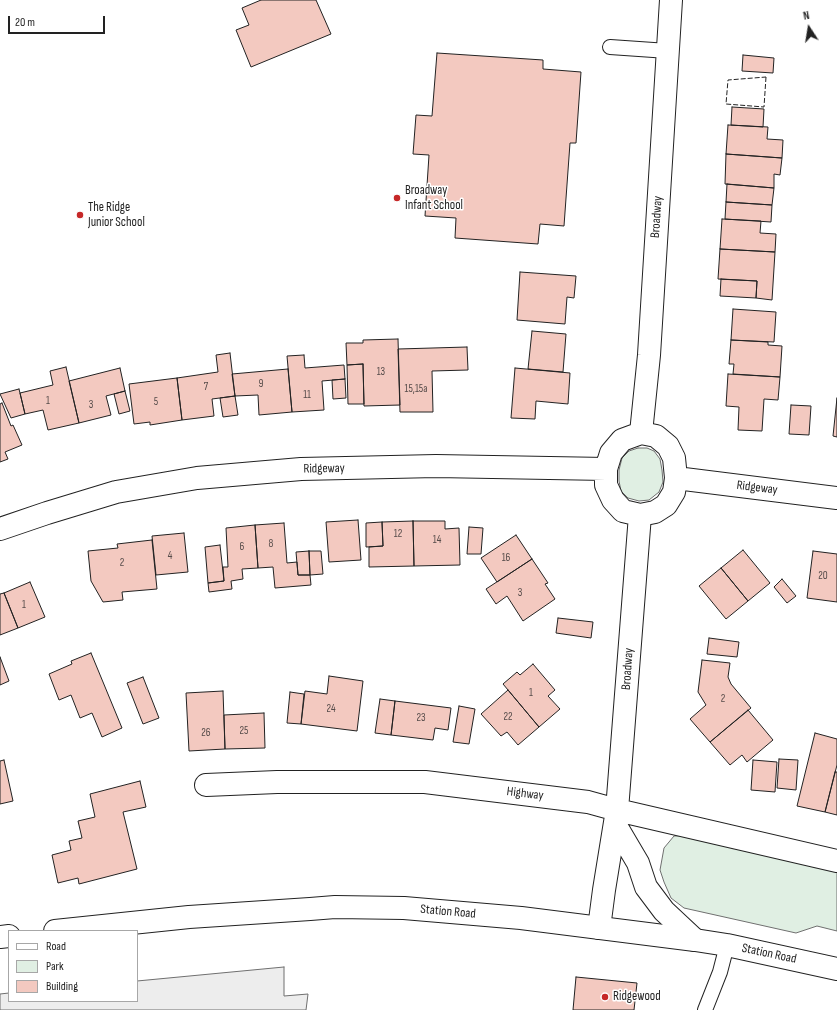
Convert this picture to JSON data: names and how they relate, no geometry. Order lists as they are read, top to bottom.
{
  "streets": {
    "street": [
      "Broadway",
      "Ridgeway",
      "Highway",
      "Station Road"
    ]
  },
  "crossings": [
    ["Broadway", "Ridgeway"],
    ["Broadway", "Highway"],
    ["Broadway", "Station Road"]
  ],
  "places": ["Broadway Infant School", "The Ridge Junior School", "Ridgewood"],
  "house_numbers": [
    "13",
    "9",
    "7",
    "15,15a",
    "11",
    "1",
    "5",
    "3",
    "12",
    "14",
    "8",
    "6",
    "4",
    "16",
    "2",
    "20",
    "3",
    "1",
    "1",
    "2",
    "24",
    "22",
    "23",
    "25",
    "26"
  ],
  "legend": ["Road", "Park", "Building"],
  "scale_bar": "20 m",
  "north": "top"
}
